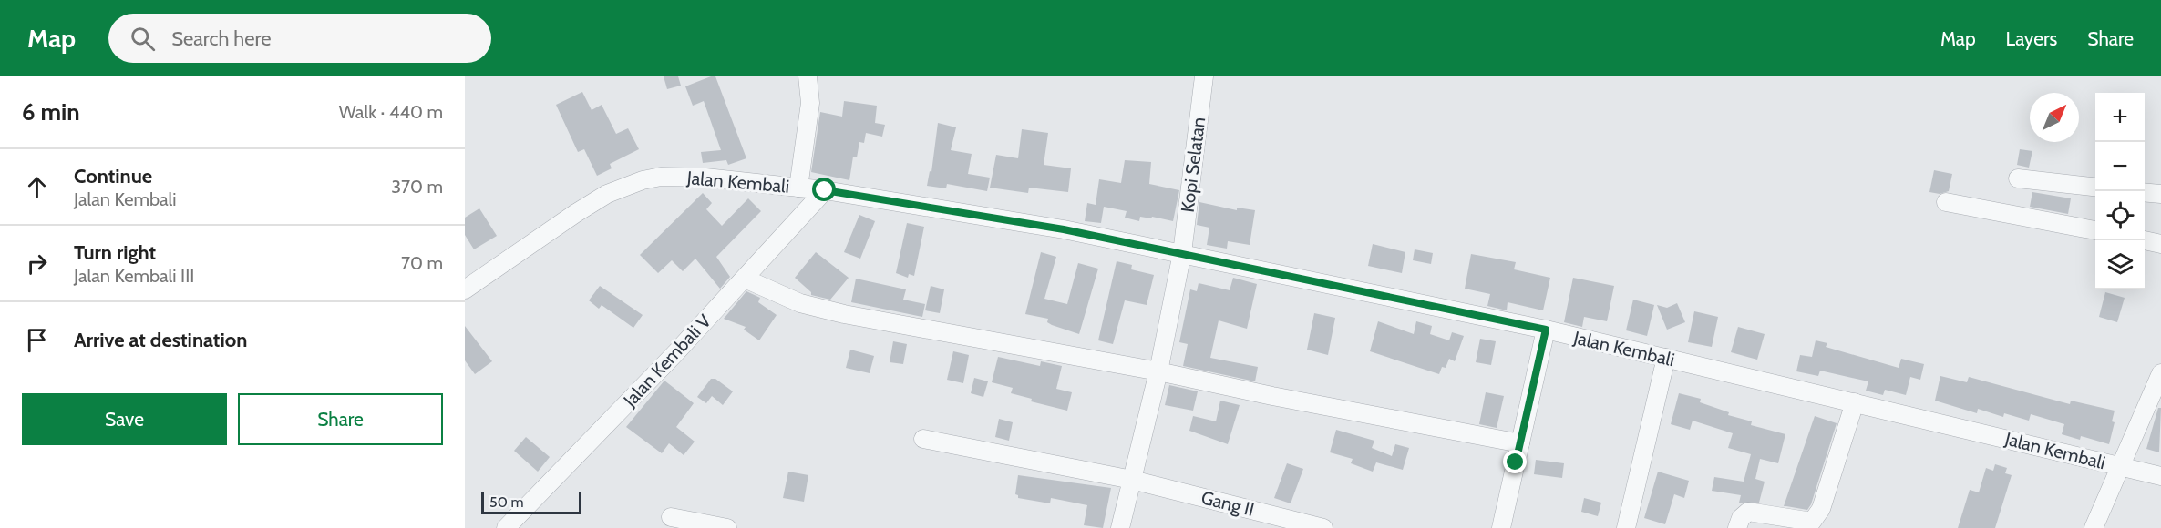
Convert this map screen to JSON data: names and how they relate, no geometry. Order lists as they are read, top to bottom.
{
  "streets": {
    "street": [
      "Kopi Selatan",
      "Jalan Kembali",
      "Jalan Kembali V",
      "Gang II"
    ]
  },
  "crossings": [
    ["Kopi Selatan", "Jalan Kembali"],
    ["Kopi Selatan", "Gang II"],
    ["Jalan Kembali", "Jalan Kembali V"]
  ],
  "scale_bar": "50 m",
  "north": "top right",
  "page": {
    "header": "Map",
    "search": "Search here",
    "nav": ["Map", "Layers", "Share"],
    "heading": ["6 min", "Walk · 440 m"],
    "map_buttons": ["+", "−"],
    "list": [
      ["Continue", "Jalan Kembali", "370 m"],
      ["Turn right", "Jalan Kembali III", "70 m"],
      "Arrive at destination"
    ],
    "buttons": ["Save", "Share"],
    "scale": "50 m"
  }
}
